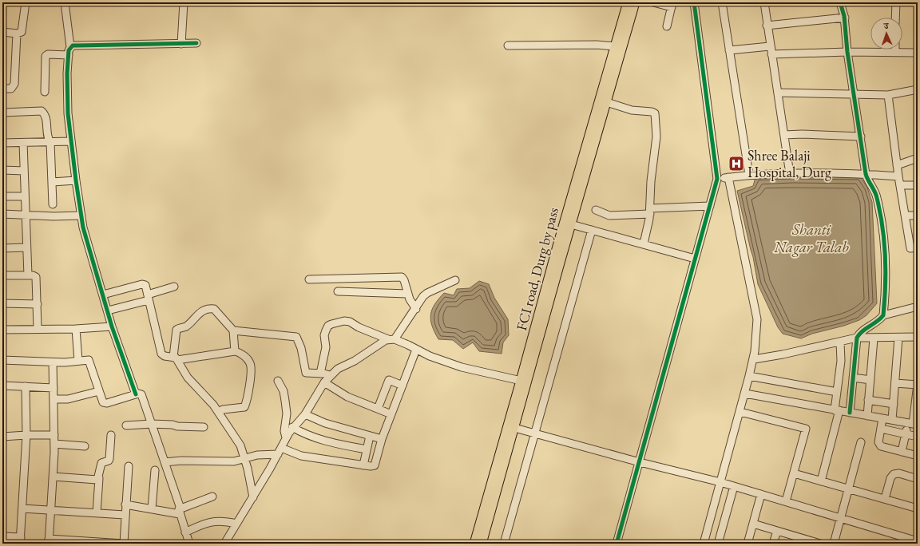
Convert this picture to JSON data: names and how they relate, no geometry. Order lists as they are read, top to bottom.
{
  "streets": {
    "main road": ["FCI road, Durg by pass"]
  },
  "water": ["Shanti Nagar Talab"],
  "places": {
    "hospital": ["Shree Balaji Hospital, Durg"]
  },
  "north": "top"
}
